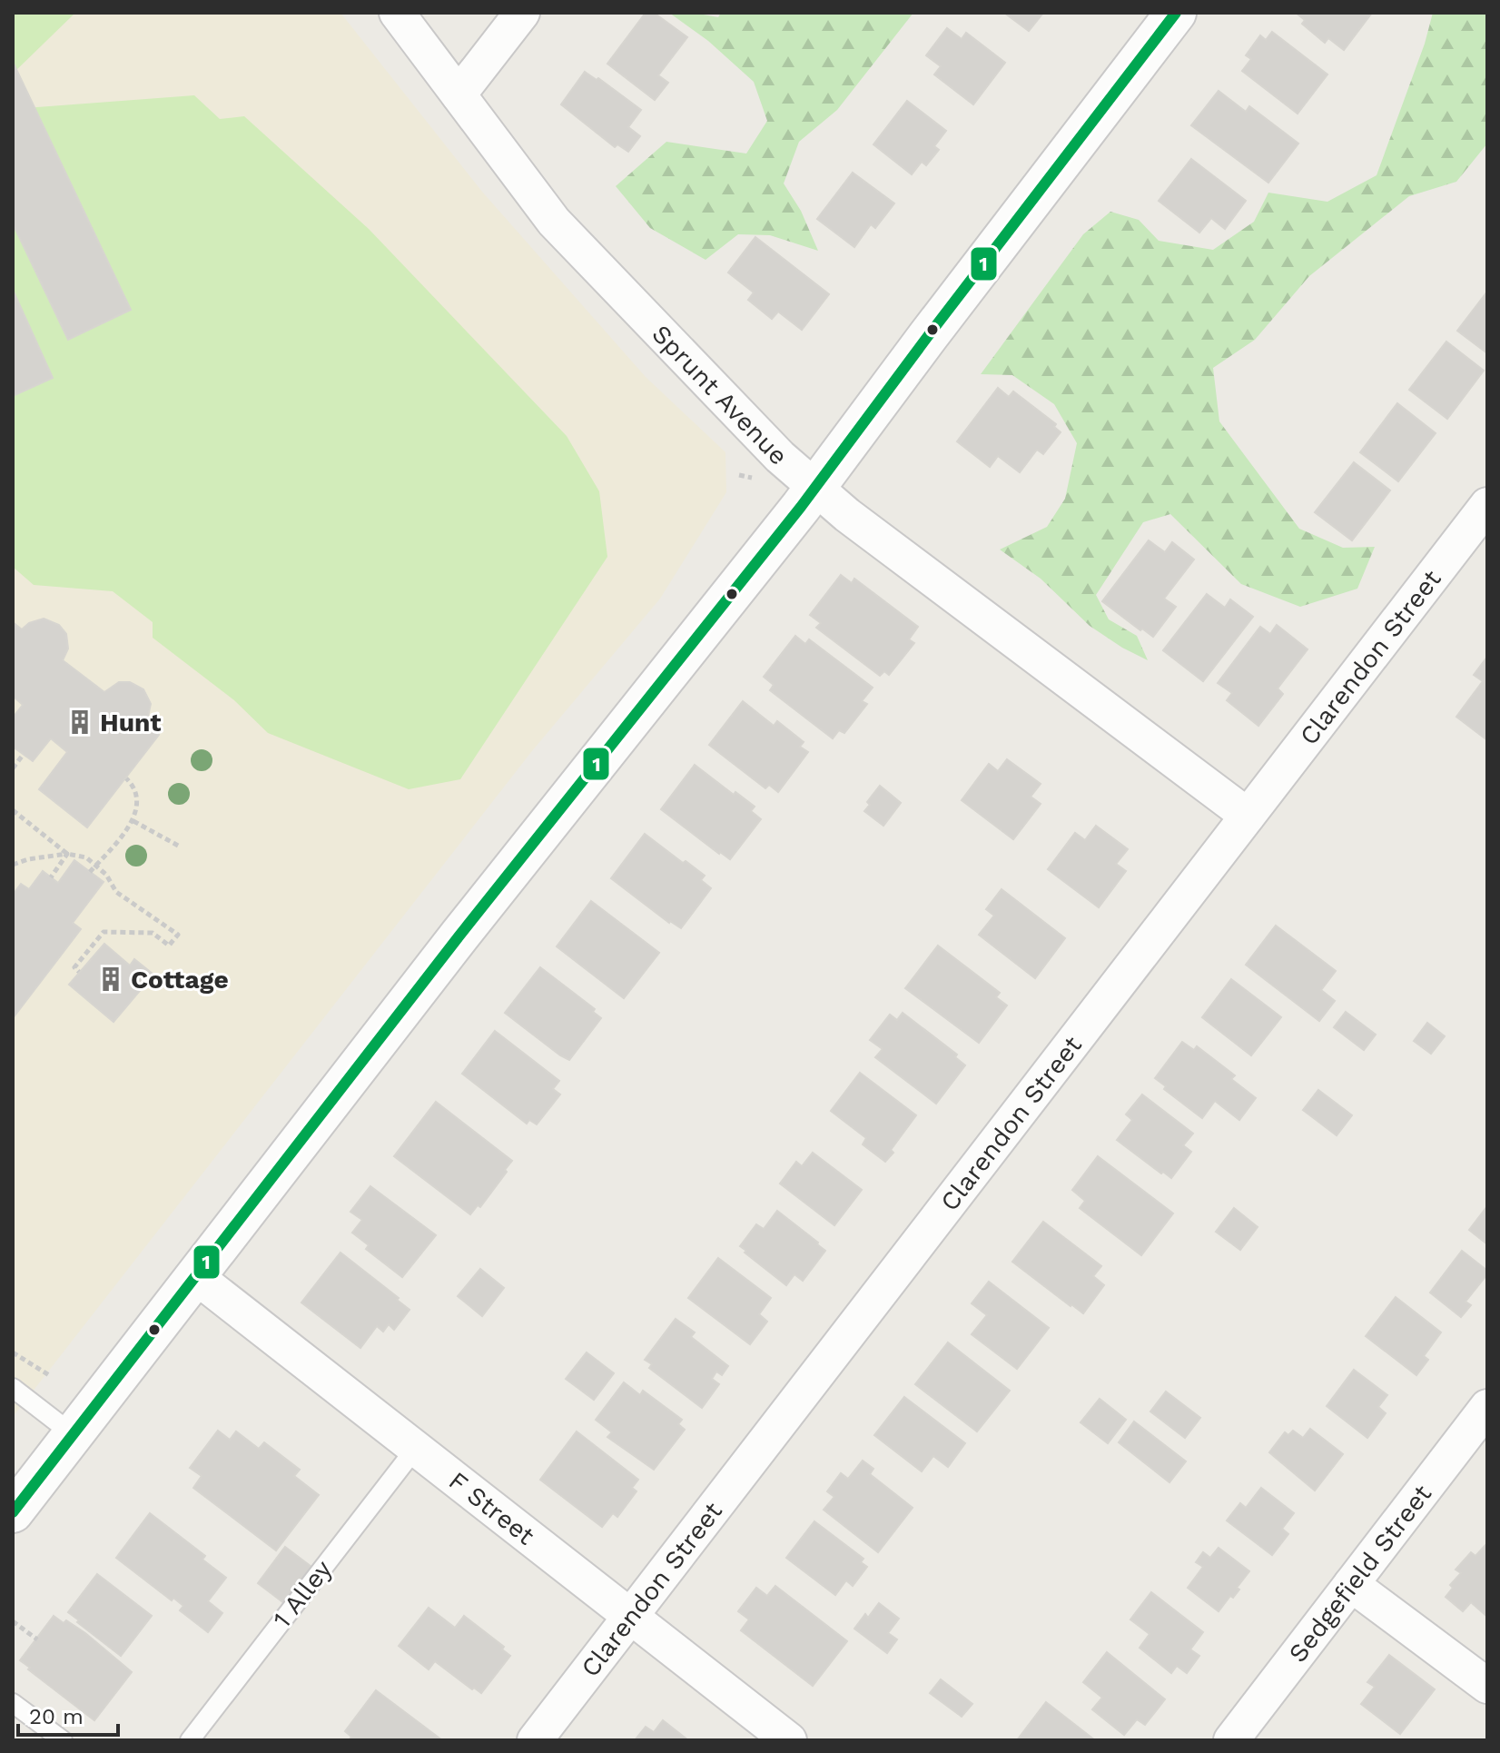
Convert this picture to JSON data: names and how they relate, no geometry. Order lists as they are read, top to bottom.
{
  "streets": {
    "street": [
      "Sprunt Avenue",
      "Clarendon Street",
      "F Street",
      "Sedgefield Street"
    ],
    "lane": ["1 Alley"]
  },
  "crossings": [
    ["Sprunt Avenue", "Clarendon Street"],
    ["Clarendon Street", "F Street"],
    ["F Street", "1 Alley"]
  ],
  "places": {
    "building": ["Hunt", "Cottage"]
  },
  "lines": ["transit line 1"],
  "scale_bar": "20 m"
}
